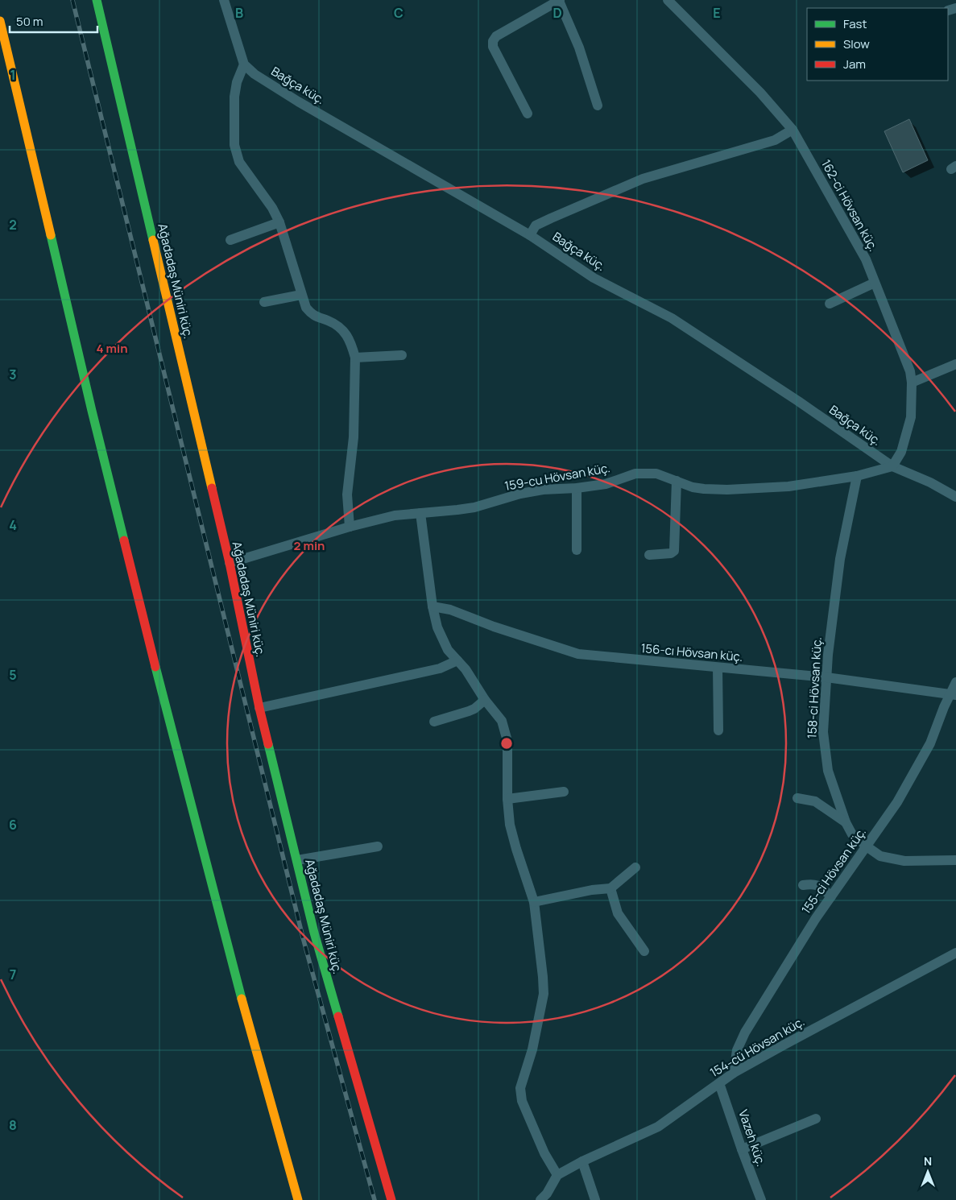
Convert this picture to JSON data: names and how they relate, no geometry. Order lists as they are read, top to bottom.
{
  "streets": {
    "street": [
      "Bağça küç.",
      "162-ci Hövsan küç.",
      "Ağadadaş Müniri küç.",
      "159-cu Hövsan küç.",
      "156-cı Hövsan küç.",
      "158-ci Hövsan küç.",
      "155-ci Hövsan küç.",
      "154-cü Hövsan küç.",
      "Vazeh küç."
    ]
  },
  "crossings": [
    ["Bağça küç.", "162-ci Hövsan küç."],
    ["Bağça küç.", "159-cu Hövsan küç."],
    ["162-ci Hövsan küç.", "159-cu Hövsan küç."],
    ["Ağadadaş Müniri küç.", "159-cu Hövsan küç."],
    ["159-cu Hövsan küç.", "158-ci Hövsan küç."],
    ["156-cı Hövsan küç.", "158-ci Hövsan küç."],
    ["156-cı Hövsan küç.", "155-ci Hövsan küç."],
    ["158-ci Hövsan küç.", "155-ci Hövsan küç."],
    ["155-ci Hövsan küç.", "154-cü Hövsan küç."],
    ["154-cü Hövsan küç.", "Vazeh küç."]
  ],
  "legend": ["Fast", "Slow", "Jam"],
  "scale_bar": "50 m",
  "north": "top",
  "grid": {
    "columns": [
      "B",
      "C",
      "D",
      "E"
    ],
    "rows": [
      "1",
      "2",
      "3",
      "4",
      "5",
      "6",
      "7",
      "8"
    ]
  },
  "rings": ["4 min", "2 min"]
}
